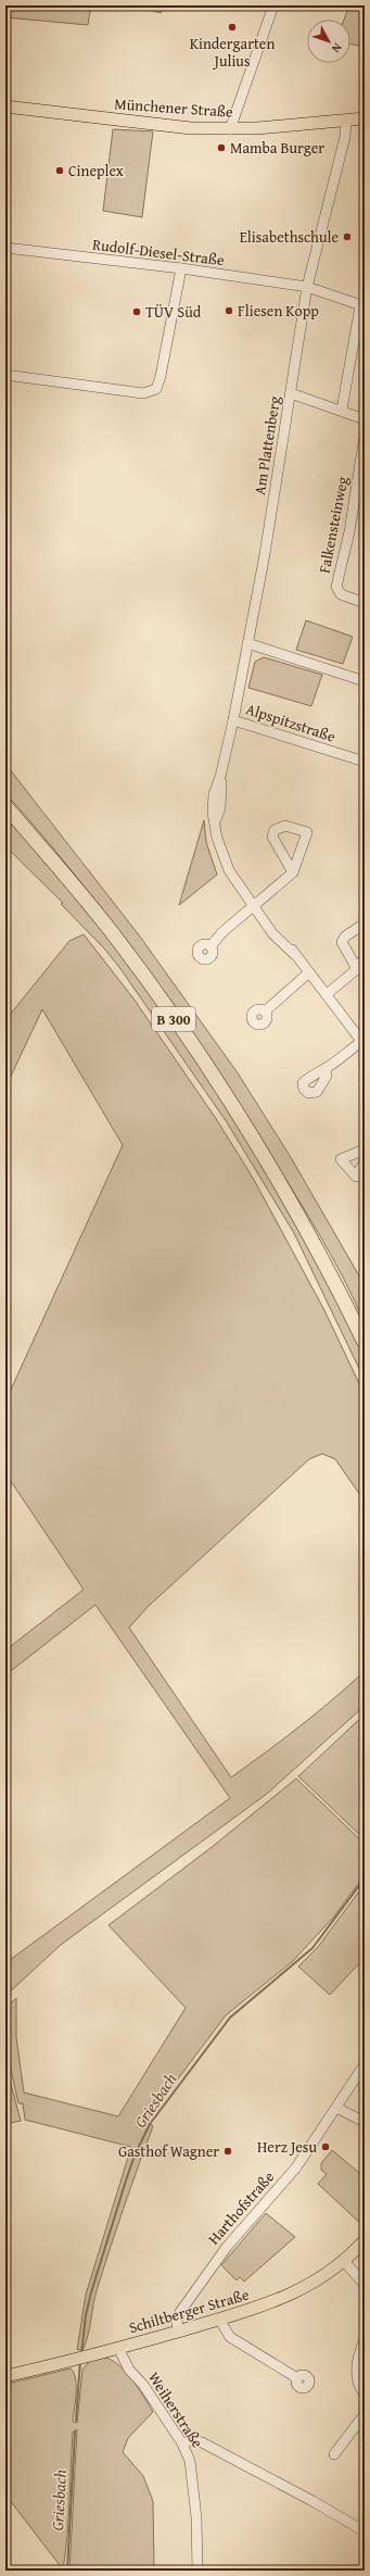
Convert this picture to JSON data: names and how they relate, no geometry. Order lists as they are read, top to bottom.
{
  "streets": {
    "highway": ["B 300"],
    "main road": ["Münchener Straße", "Schiltberger Straße"],
    "street": [
      "Rudolf-Diesel-Straße",
      "Am Plattenberg",
      "Falkensteinweg",
      "Alpspitzstraße",
      "Harthofstraße",
      "Weiherstraße"
    ]
  },
  "crossings": [
    ["Münchener Straße", "Am Plattenberg"],
    ["Rudolf-Diesel-Straße", "Am Plattenberg"],
    ["Am Plattenberg", "Alpspitzstraße"],
    ["Harthofstraße", "Schiltberger Straße"],
    ["Schiltberger Straße", "Weiherstraße"]
  ],
  "water": ["Griesbach"],
  "places": [
    "Kindergarten Julius",
    "Mamba Burger",
    "Cineplex",
    "Elisabethschule",
    "Fliesen Kopp",
    "TÜV Süd",
    "Herz Jesu",
    "Gasthof Wagner"
  ],
  "north": "bottom right"
}
